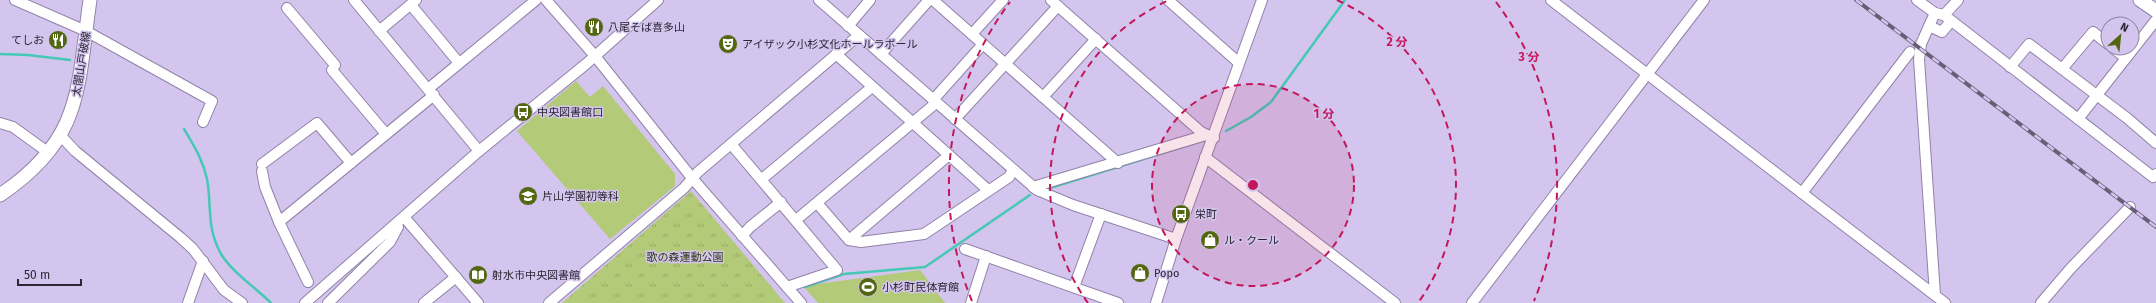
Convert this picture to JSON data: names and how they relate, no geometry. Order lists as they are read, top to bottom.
{
  "streets": {
    "main road": ["太閤山戸破線"]
  },
  "parks": ["歌の森運動公園"],
  "places": {
    "restaurant": ["八尾そば喜多山", "てしお"],
    "theatre": ["アイザック小杉文化ホールラポール"],
    "bus stop": ["中央図書館口", "栄町"],
    "school or university": ["片山学園初等科"],
    "shop": ["ル・クール", "Popo"],
    "library": ["射水市中央図書館"],
    "sports": ["小杉町民体育館"]
  },
  "scale_bar": "50 m",
  "north": "top right",
  "rings": ["2 分", "3 分", "1 分"]
}
